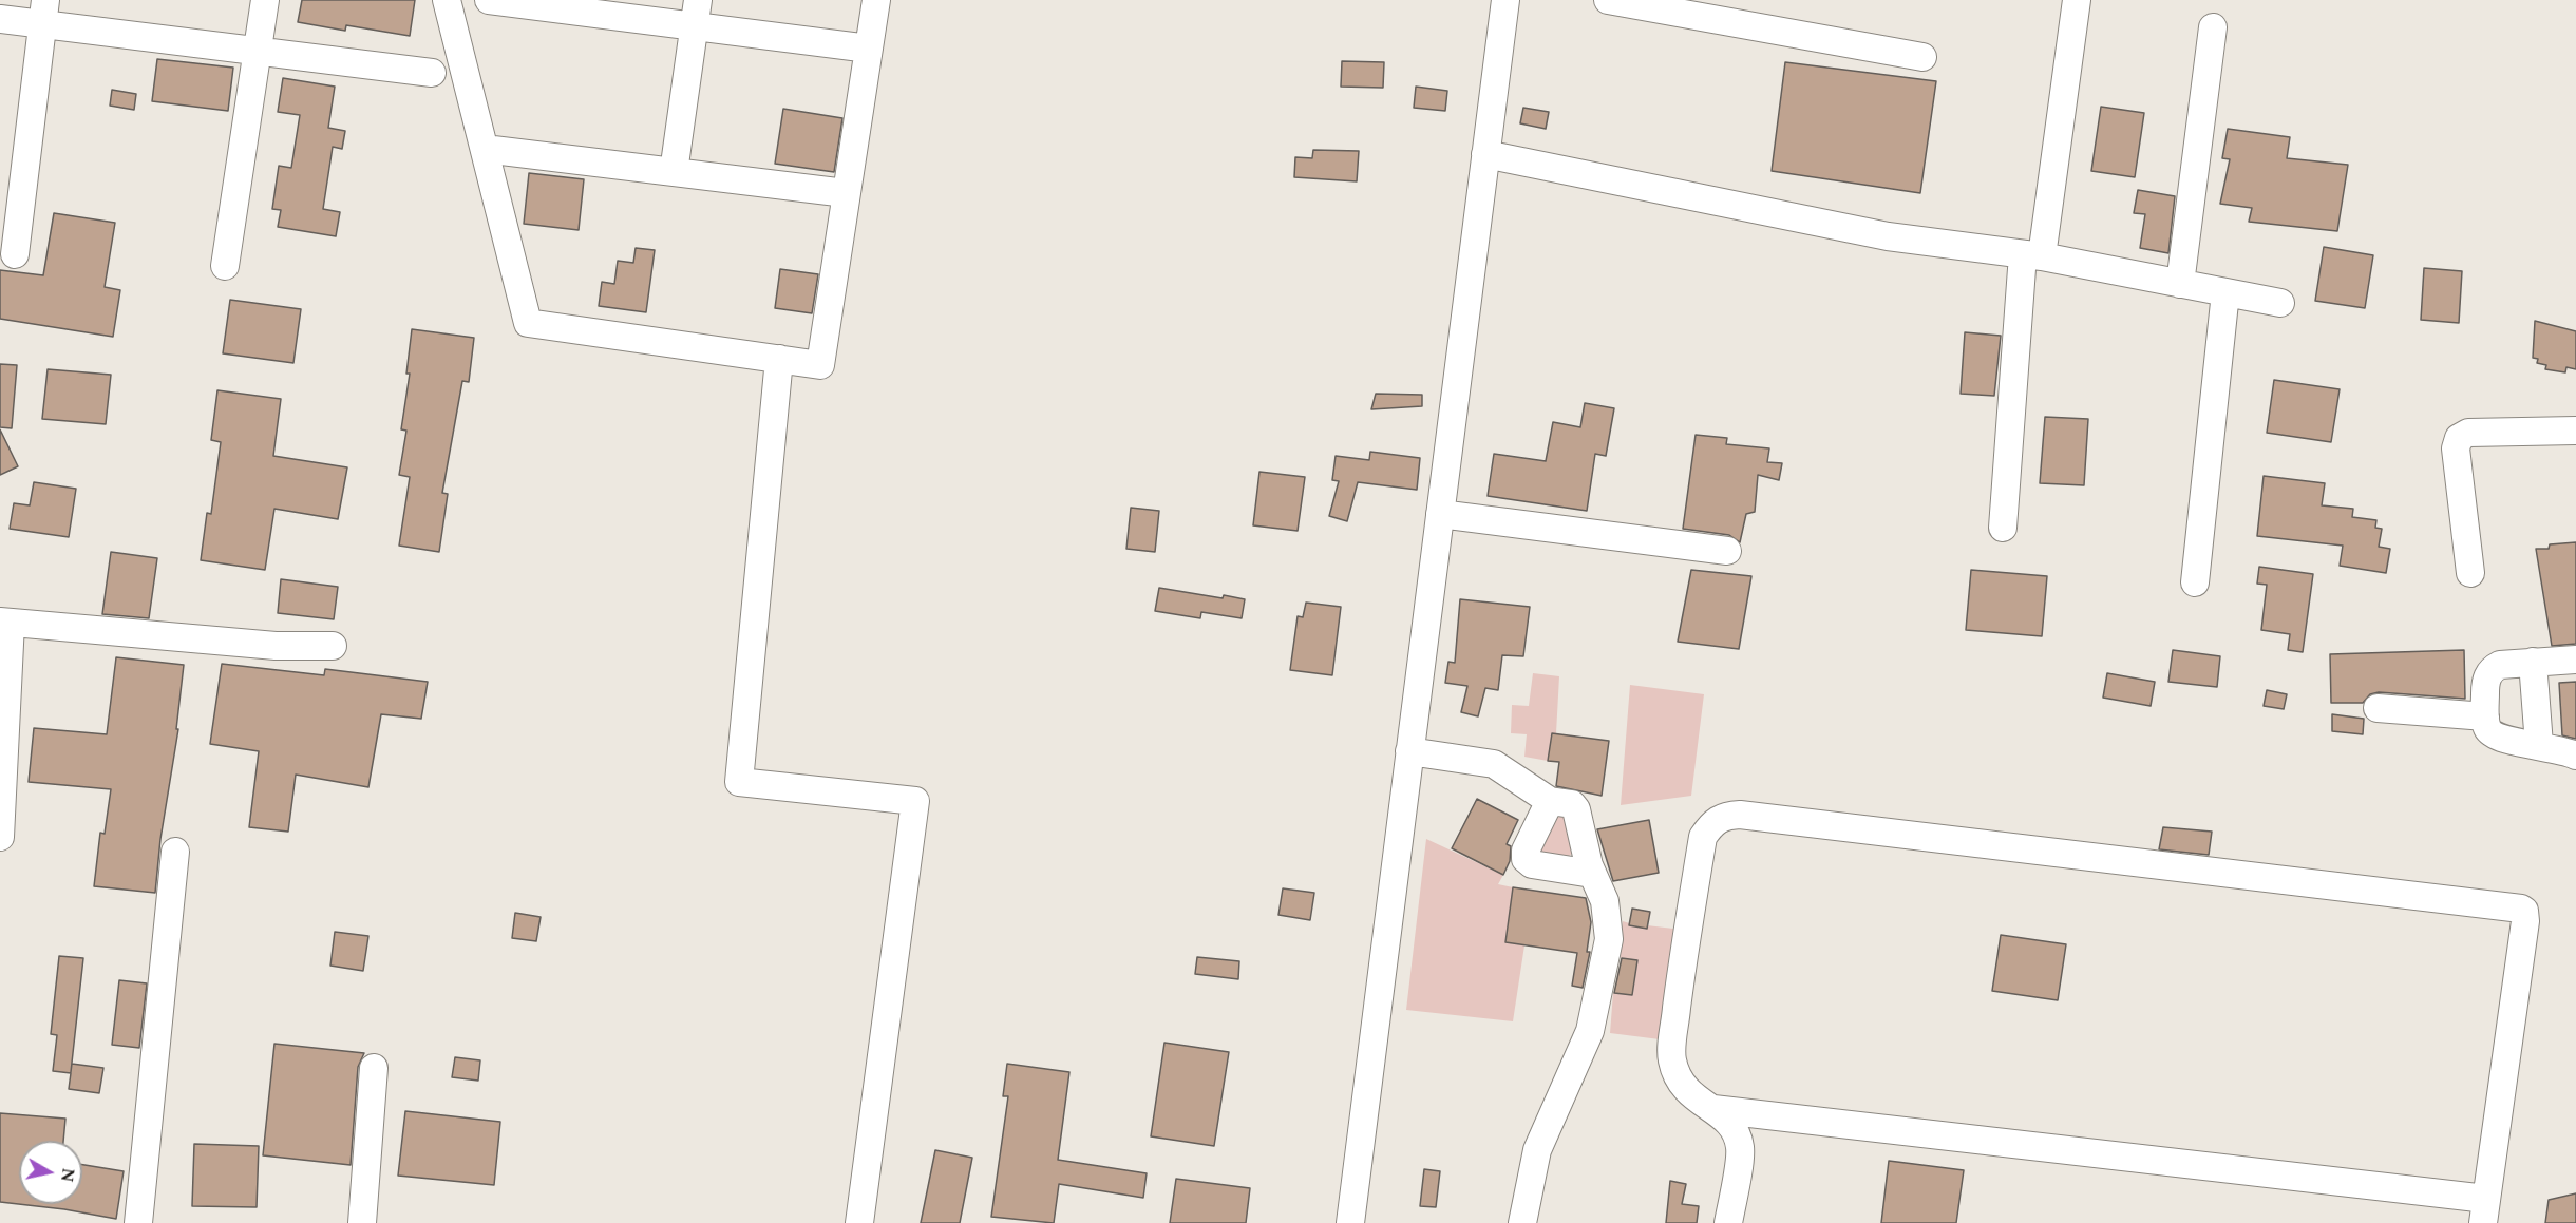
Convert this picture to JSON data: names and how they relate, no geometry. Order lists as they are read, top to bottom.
{
  "north": "right"
}
